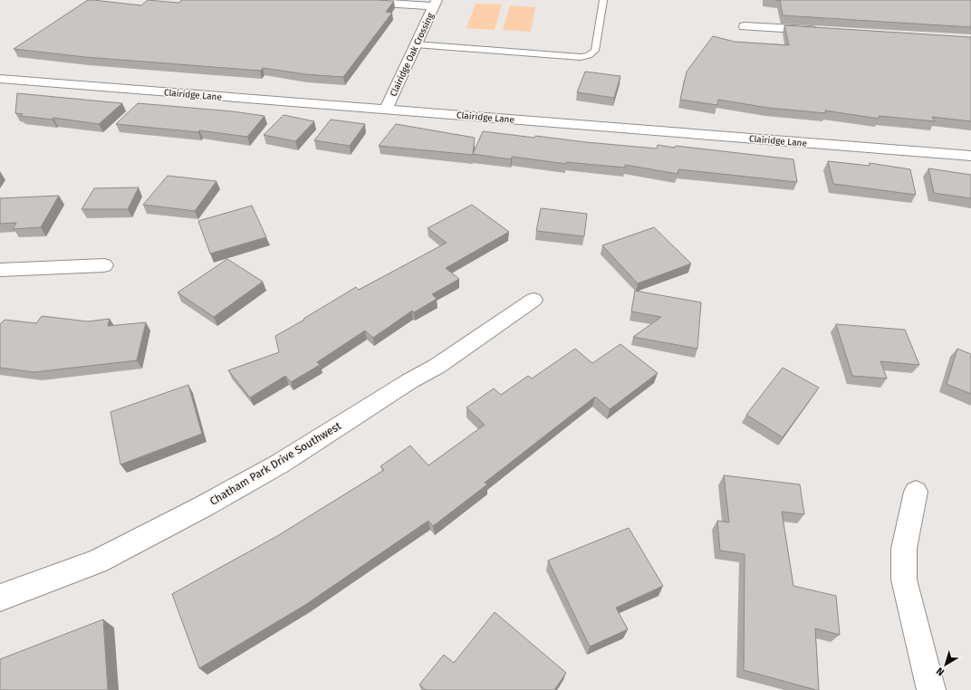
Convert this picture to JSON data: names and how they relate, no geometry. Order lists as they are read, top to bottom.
{
  "streets": {
    "street": ["Clairidge Oak Crossing", "Clairidge Lane", "Chatham Park Drive Southwest"]
  },
  "crossings": [
    ["Clairidge Oak Crossing", "Clairidge Lane"]
  ],
  "north": "bottom left"
}
